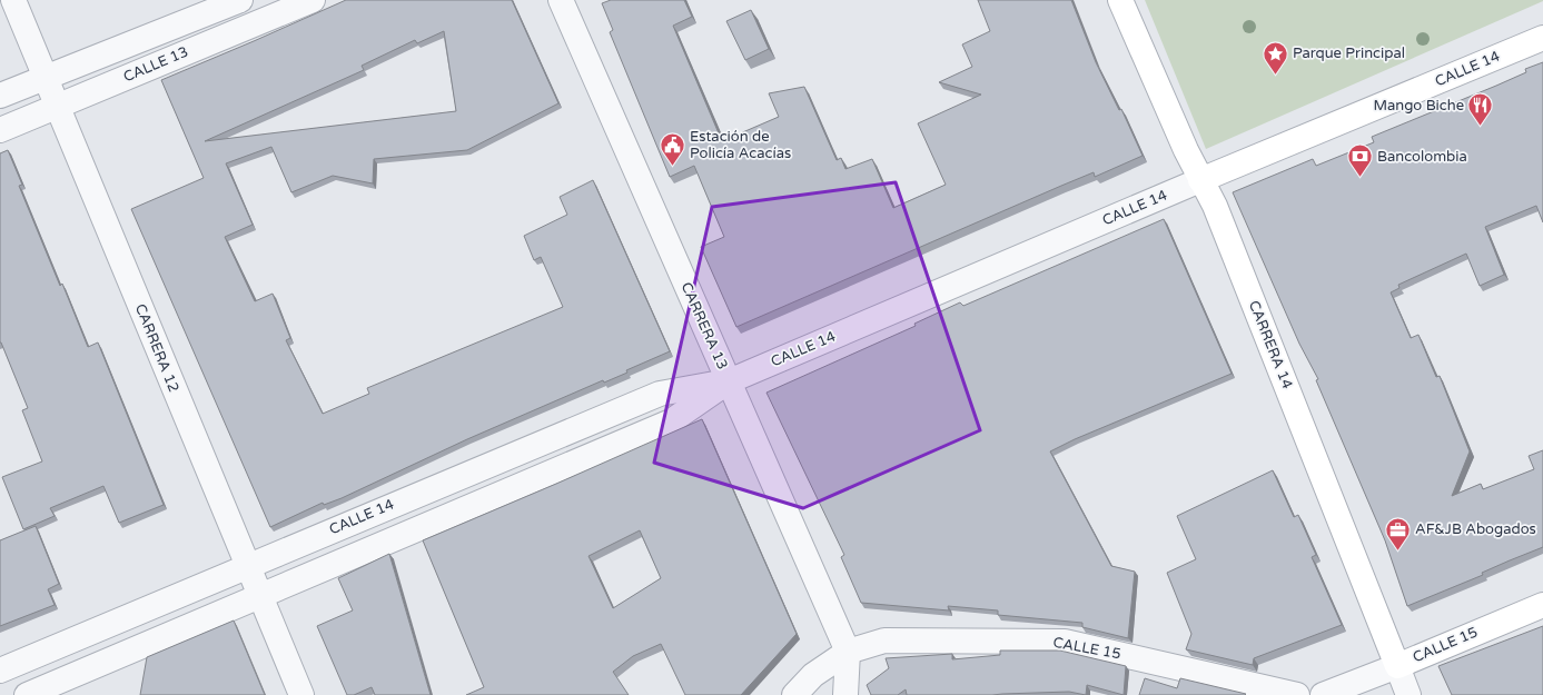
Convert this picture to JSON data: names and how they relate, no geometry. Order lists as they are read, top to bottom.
{
  "streets": {
    "street": [
      "CALLE 13",
      "CALLE 14",
      "CARRERA 13",
      "CARRERA 14",
      "CARRERA 12",
      "CALLE 15"
    ]
  },
  "crossings": [
    ["CALLE 13", "CARRERA 12"],
    ["CALLE 14", "CARRERA 13"],
    ["CALLE 14", "CARRERA 14"],
    ["CALLE 14", "CARRERA 12"],
    ["CARRERA 13", "CALLE 15"],
    ["CARRERA 14", "CALLE 15"]
  ],
  "places": {
    "place": ["Parque Principal"],
    "restaurant": ["Mango Biche"],
    "public building": ["Estación de Policía Acacías"],
    "bank": ["Bancolombia"],
    "office": ["AF&JB Abogados"]
  }
}
